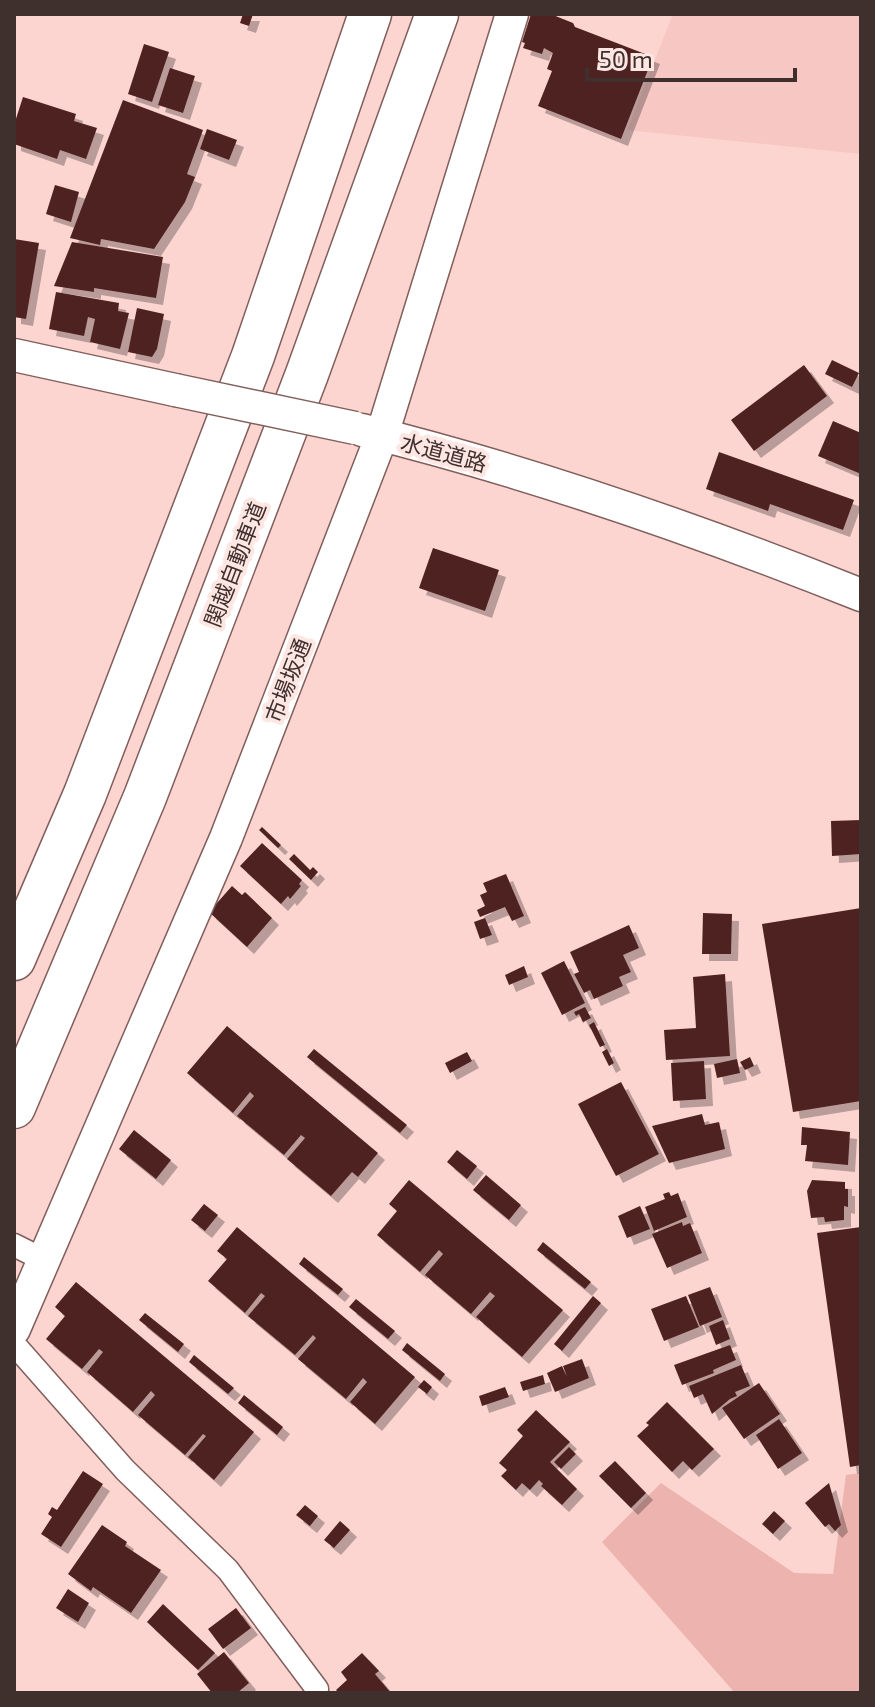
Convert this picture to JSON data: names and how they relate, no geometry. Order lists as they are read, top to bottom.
{
  "streets": {
    "highway": ["関越自動車道"],
    "street": ["水道道路", "市場坂通"]
  },
  "crossings": [
    ["水道道路", "市場坂通"]
  ],
  "scale_bar": "50 m"
}
